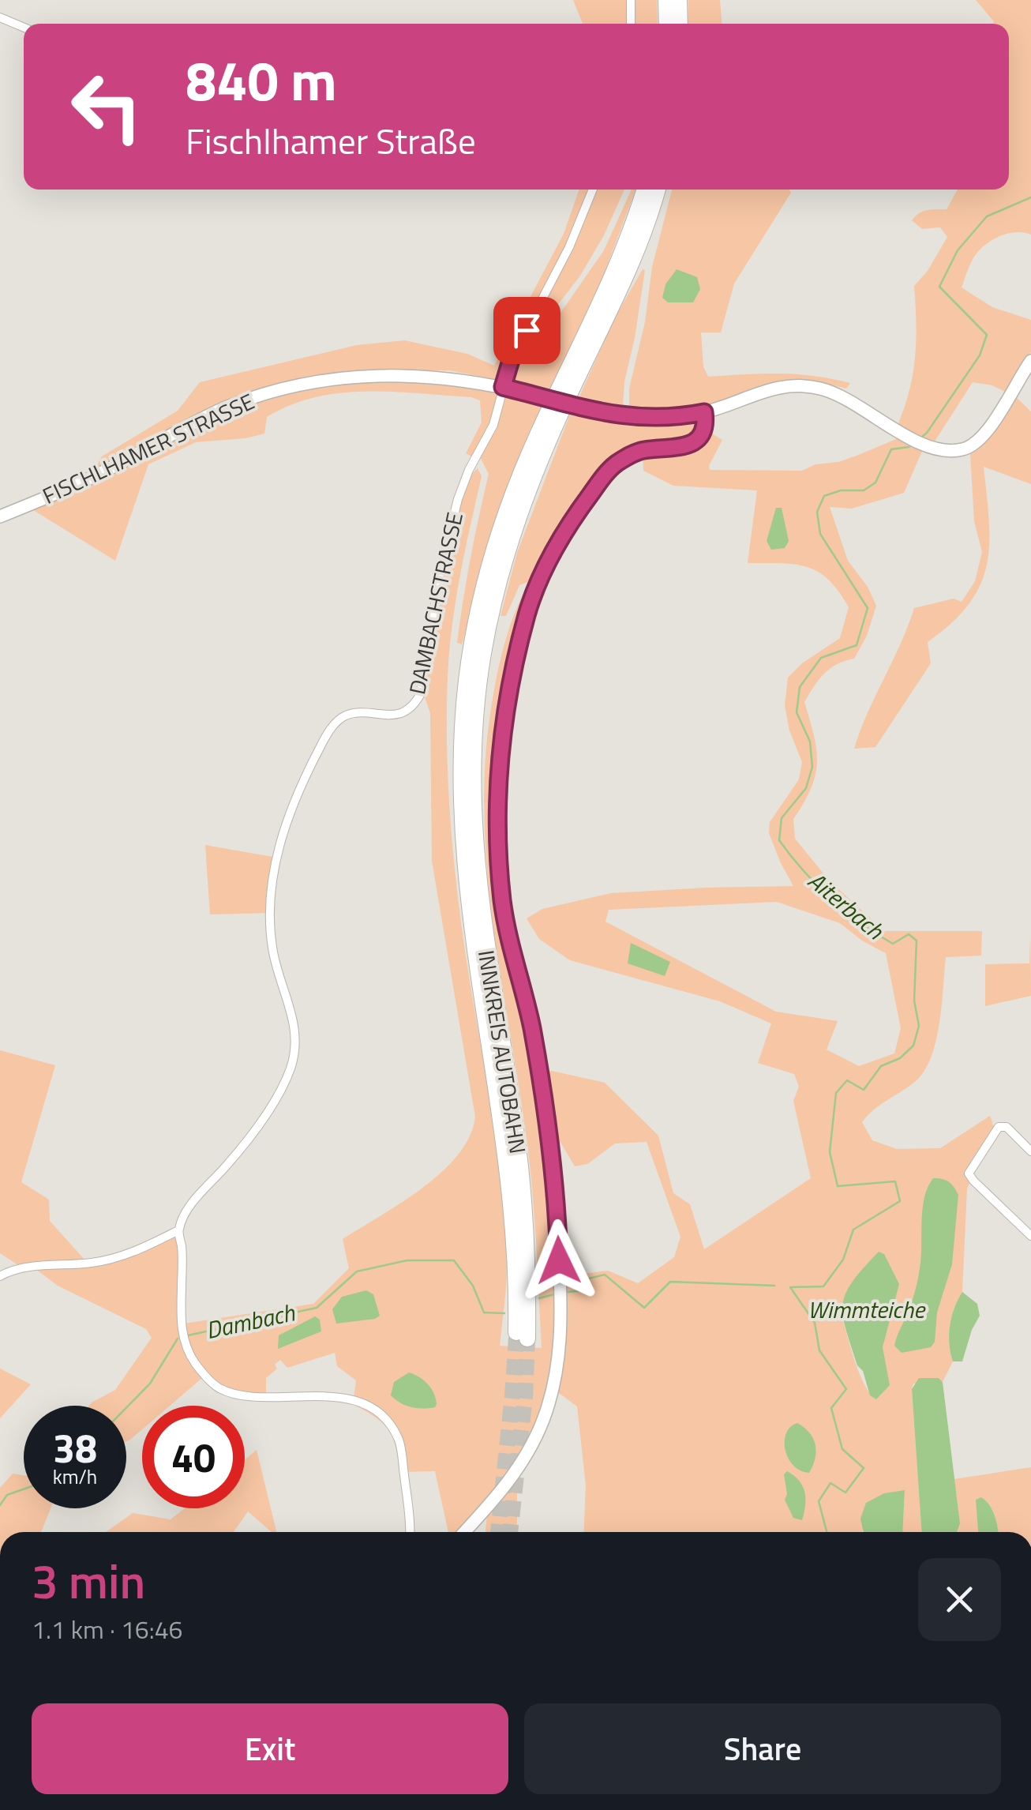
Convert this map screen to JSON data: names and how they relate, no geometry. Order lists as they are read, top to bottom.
{
  "streets": {
    "highway": ["INNKREIS AUTOBAHN"],
    "street": ["FISCHLHAMER STRASSE", "DAMBACHSTRASSE"]
  },
  "crossings": [
    ["FISCHLHAMER STRASSE", "DAMBACHSTRASSE"]
  ],
  "water": ["Aiterbach", "Wimmteiche", "Dambach"],
  "page": {
    "turn": ["840 m", "Fischlhamer Straße"],
    "speed": "38 km/h",
    "limit": "40",
    "heading": ["3 min", "1.1 km · 16:46"],
    "buttons": ["Exit", "Share"]
  }
}
